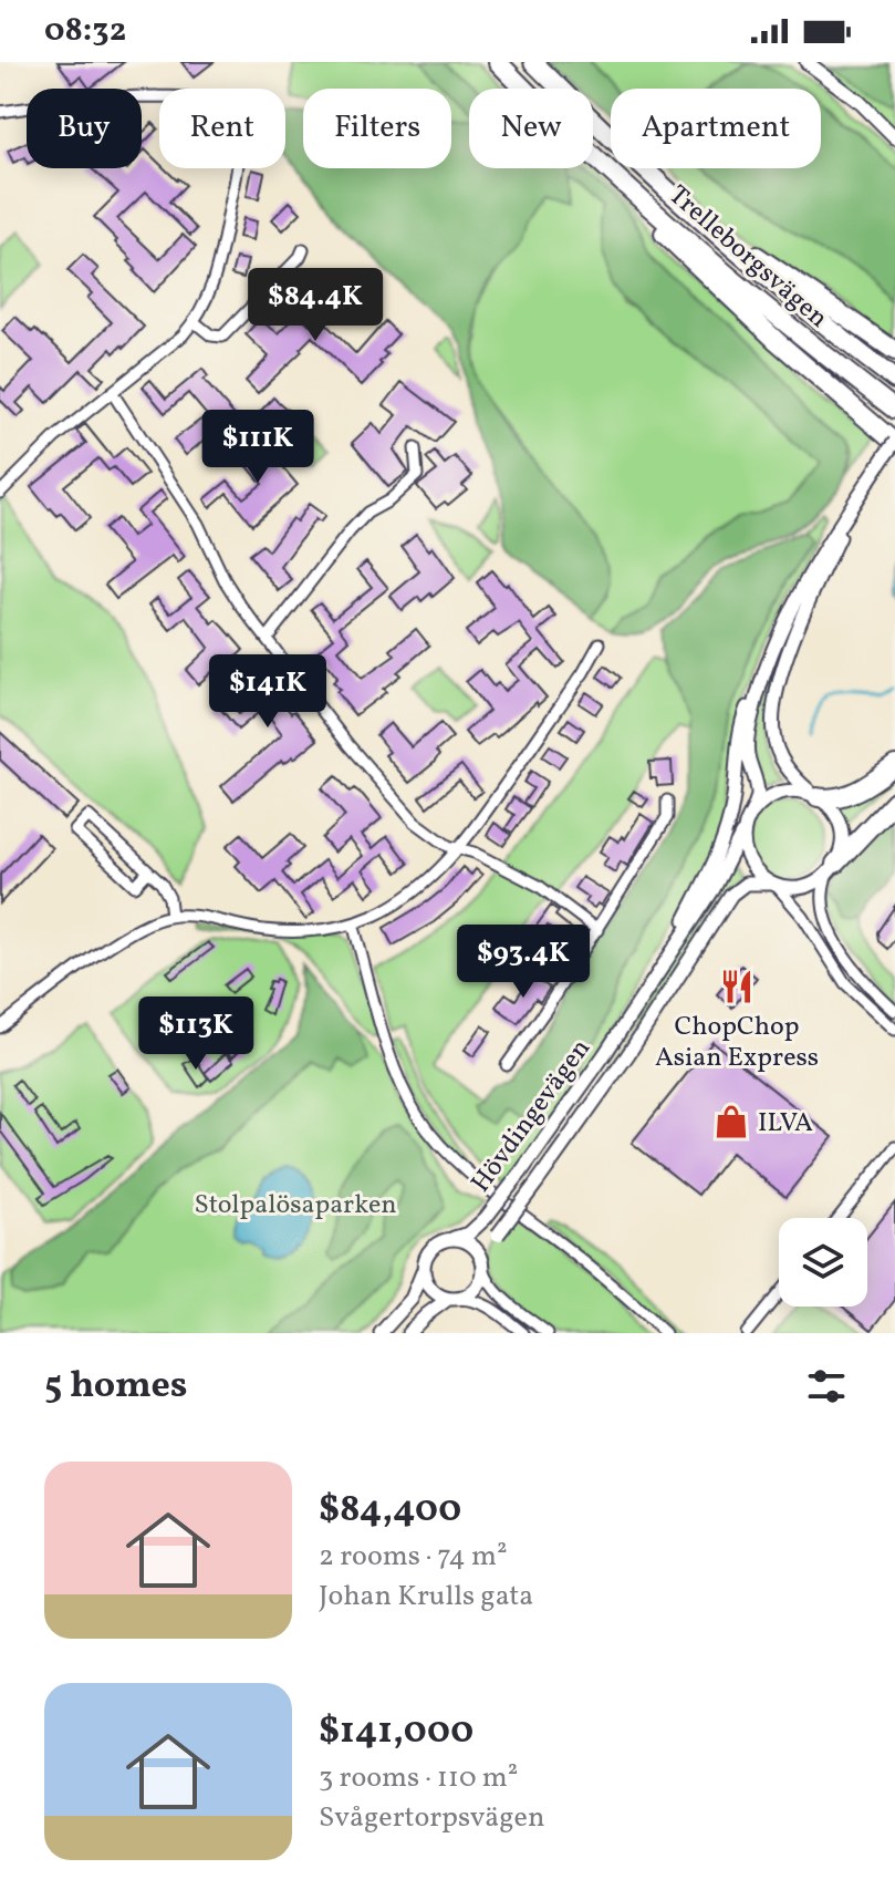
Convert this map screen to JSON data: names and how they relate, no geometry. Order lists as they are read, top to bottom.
{
  "streets": {
    "highway": ["Trelleborgsvägen"],
    "street": ["Hövdingevägen"]
  },
  "parks": ["Stolpalösaparken"],
  "places": {
    "restaurant": ["ChopChop Asian Express"],
    "shop": ["ILVA"]
  },
  "page": {
    "status": "08:32",
    "chip": [
      "Buy",
      "Rent",
      "Filters",
      "New",
      "Apartment"
    ],
    "price": [
      "$84.4K",
      "$111K",
      "$141K",
      "$93.4K",
      "$113K"
    ],
    "heading": "5 homes",
    "list": [
      {
        "name": "$84,400",
        "note": "2 rooms · 74 m² · Johan Krulls gata"
      },
      {
        "name": "$141,000",
        "note": "3 rooms · 110 m² · Svågertorpsvägen"
      }
    ]
  }
}
